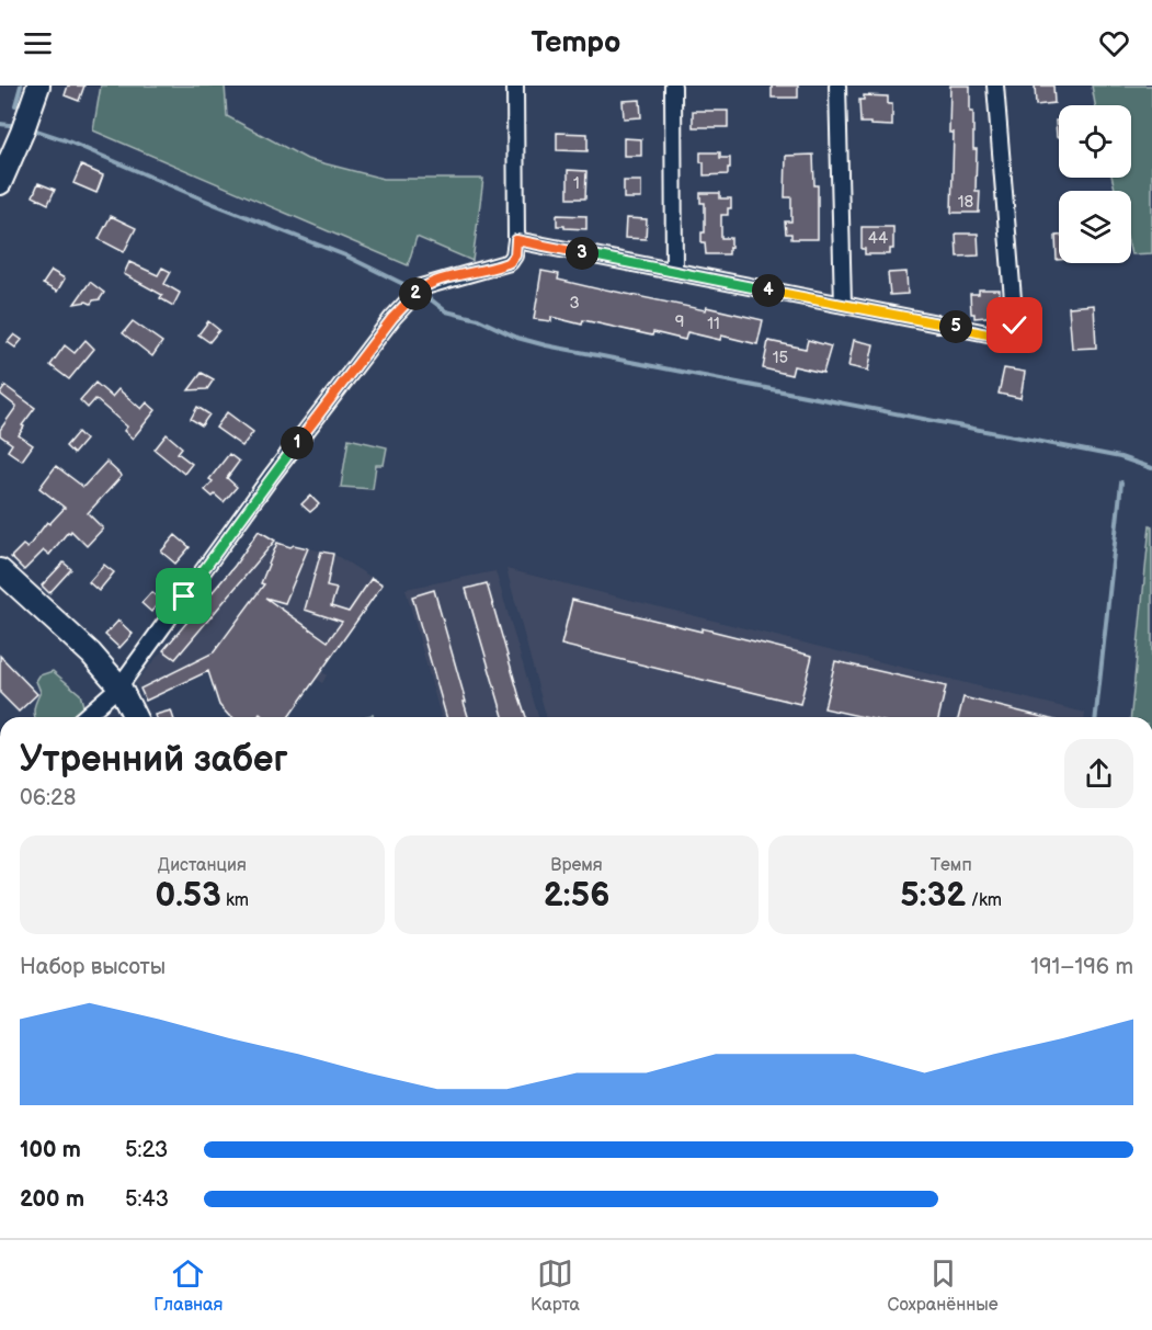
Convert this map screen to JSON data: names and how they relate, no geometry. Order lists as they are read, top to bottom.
{
  "house_numbers": [
    "1",
    "18",
    "44",
    "3",
    "9",
    "11",
    "15"
  ],
  "page": {
    "header": "Tempo",
    "pins": [
      "3",
      "4",
      "2",
      "5",
      "1"
    ],
    "heading": ["Утренний забег", "06:28"],
    "stats": [
      ["Дистанция", "0.53 km"],
      ["Время", "2:56"],
      ["Темп", "5:32 /km"]
    ],
    "chart": ["Набор высоты", "191–196 m"],
    "list": [
      {
        "name": "100 m",
        "note": "5:23"
      },
      {
        "name": "200 m",
        "note": "5:43"
      }
    ],
    "tabs": ["Главная", "Карта", "Сохранённые"]
  }
}
